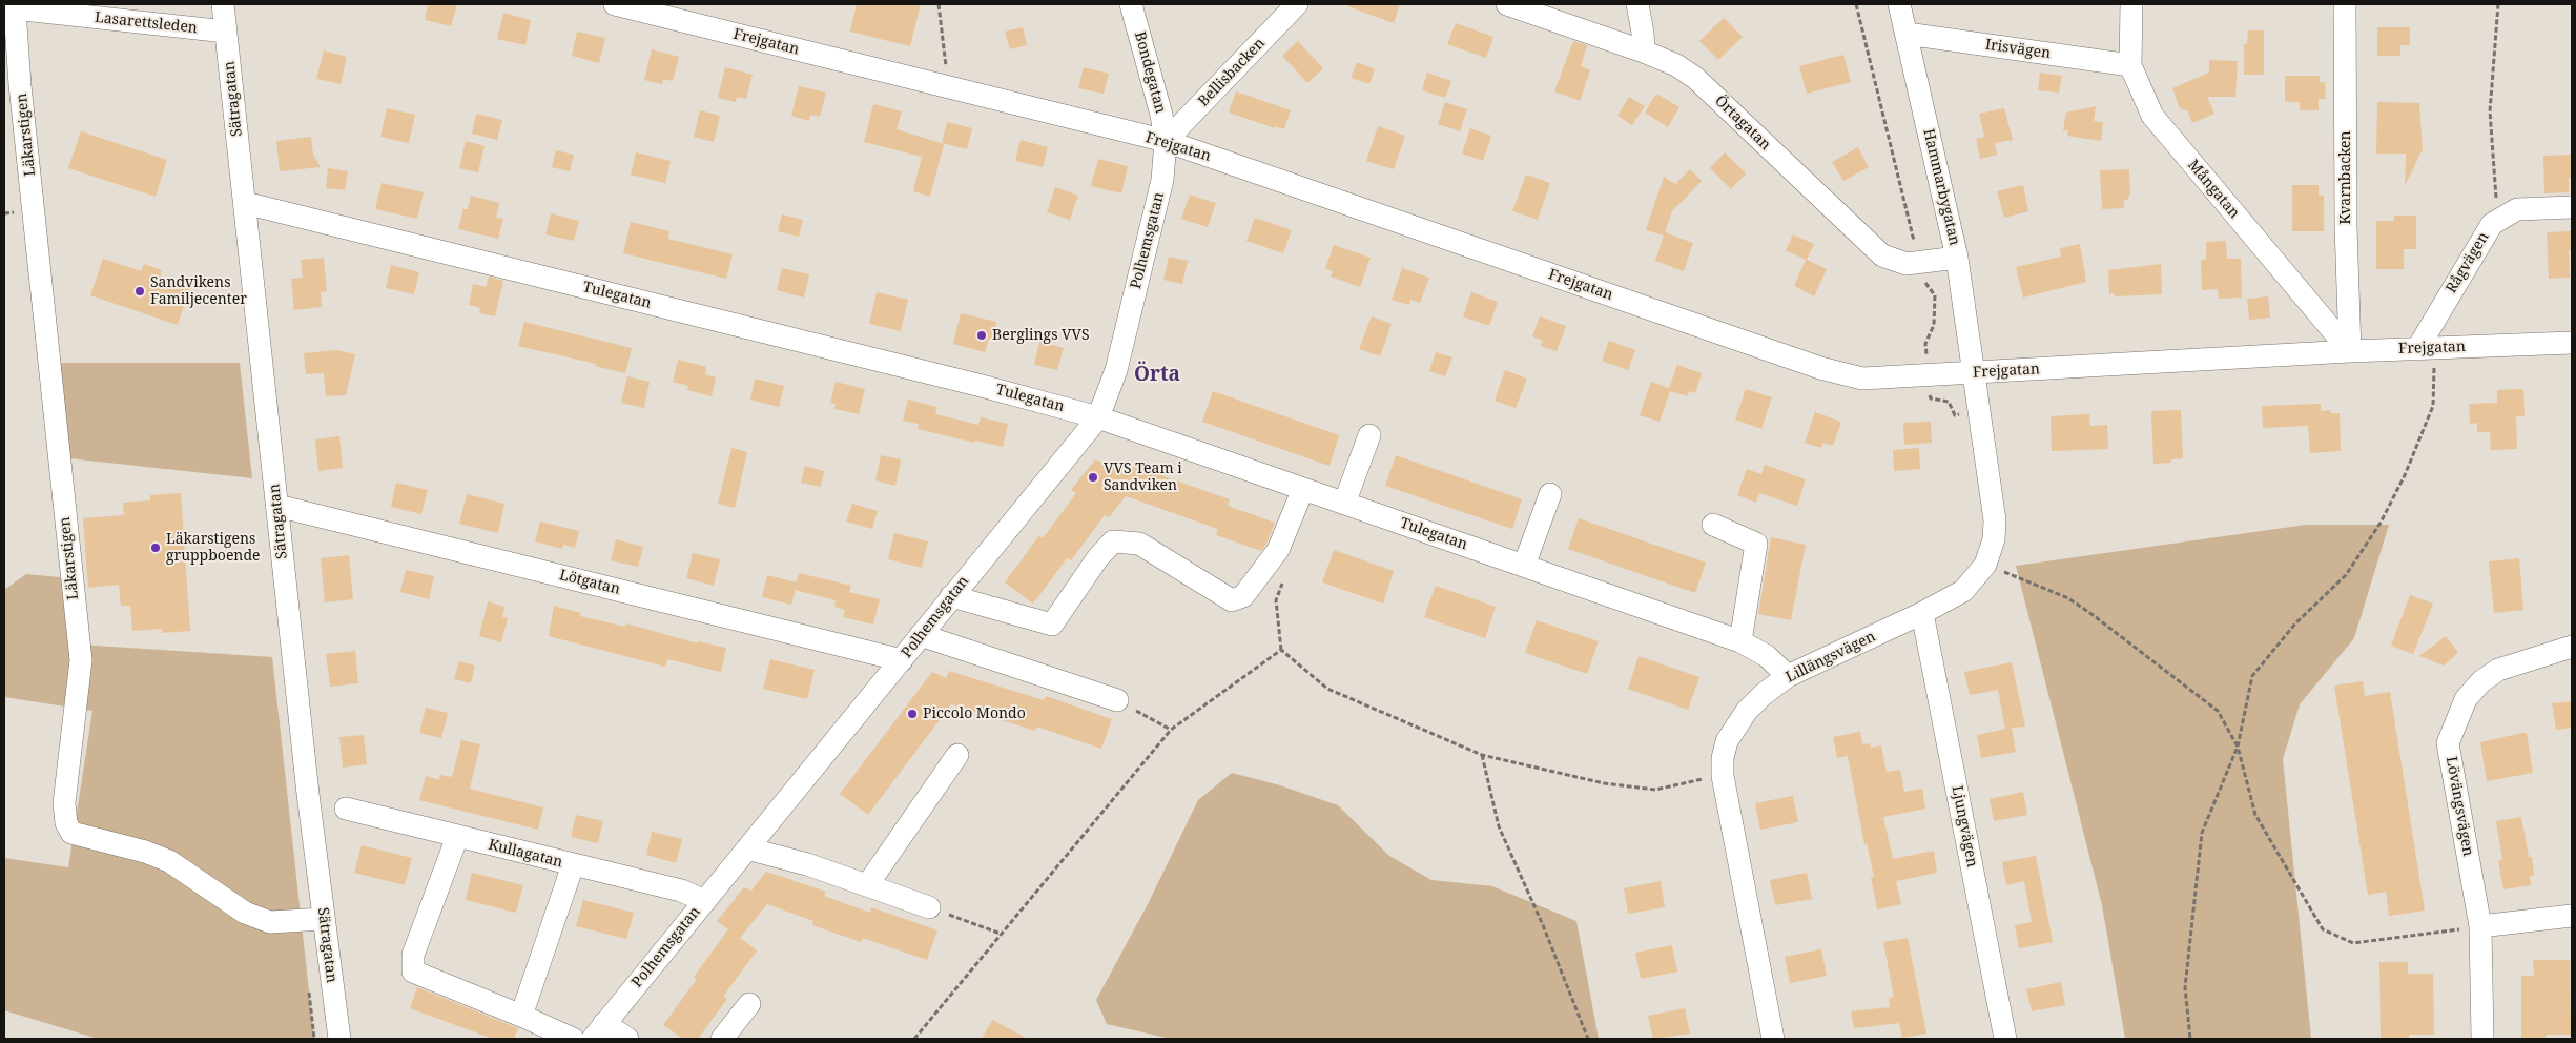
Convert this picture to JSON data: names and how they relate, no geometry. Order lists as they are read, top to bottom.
{
  "streets": {
    "street": [
      "Lasarettsleden",
      "Frejgatan",
      "Irisvägen",
      "Bondegatan",
      "Bellisbacken",
      "Sätragatan",
      "Örtagatan",
      "Läkarstigen",
      "Kvarnbacken",
      "Hammarbygatan",
      "Mångatan",
      "Polhemsgatan",
      "Rågvägen",
      "Tulegatan",
      "Lötgatan",
      "Lillängsvägen",
      "Lövängsvägen",
      "Ljungvägen",
      "Kullagatan"
    ]
  },
  "crossings": [
    ["Lasarettsleden", "Sätragatan"],
    ["Lasarettsleden", "Läkarstigen"],
    ["Frejgatan", "Bondegatan"],
    ["Frejgatan", "Bellisbacken"],
    ["Frejgatan", "Kvarnbacken"],
    ["Frejgatan", "Hammarbygatan"],
    ["Frejgatan", "Mångatan"],
    ["Frejgatan", "Polhemsgatan"],
    ["Frejgatan", "Rågvägen"],
    ["Frejgatan", "Lillängsvägen"],
    ["Irisvägen", "Hammarbygatan"],
    ["Irisvägen", "Mångatan"],
    ["Bondegatan", "Bellisbacken"],
    ["Bondegatan", "Polhemsgatan"],
    ["Bellisbacken", "Polhemsgatan"],
    ["Sätragatan", "Läkarstigen"],
    ["Sätragatan", "Tulegatan"],
    ["Sätragatan", "Lötgatan"],
    ["Örtagatan", "Hammarbygatan"],
    ["Kvarnbacken", "Mångatan"],
    ["Hammarbygatan", "Lillängsvägen"],
    ["Polhemsgatan", "Tulegatan"],
    ["Polhemsgatan", "Lötgatan"],
    ["Polhemsgatan", "Kullagatan"],
    ["Tulegatan", "Lillängsvägen"],
    ["Lillängsvägen", "Ljungvägen"]
  ],
  "districts": ["Örta"],
  "places": [
    "Sandvikens Familjecenter",
    "Berglings VVS",
    "VVS Team i Sandviken",
    "Läkarstigens gruppboende",
    "Piccolo Mondo"
  ]
}
